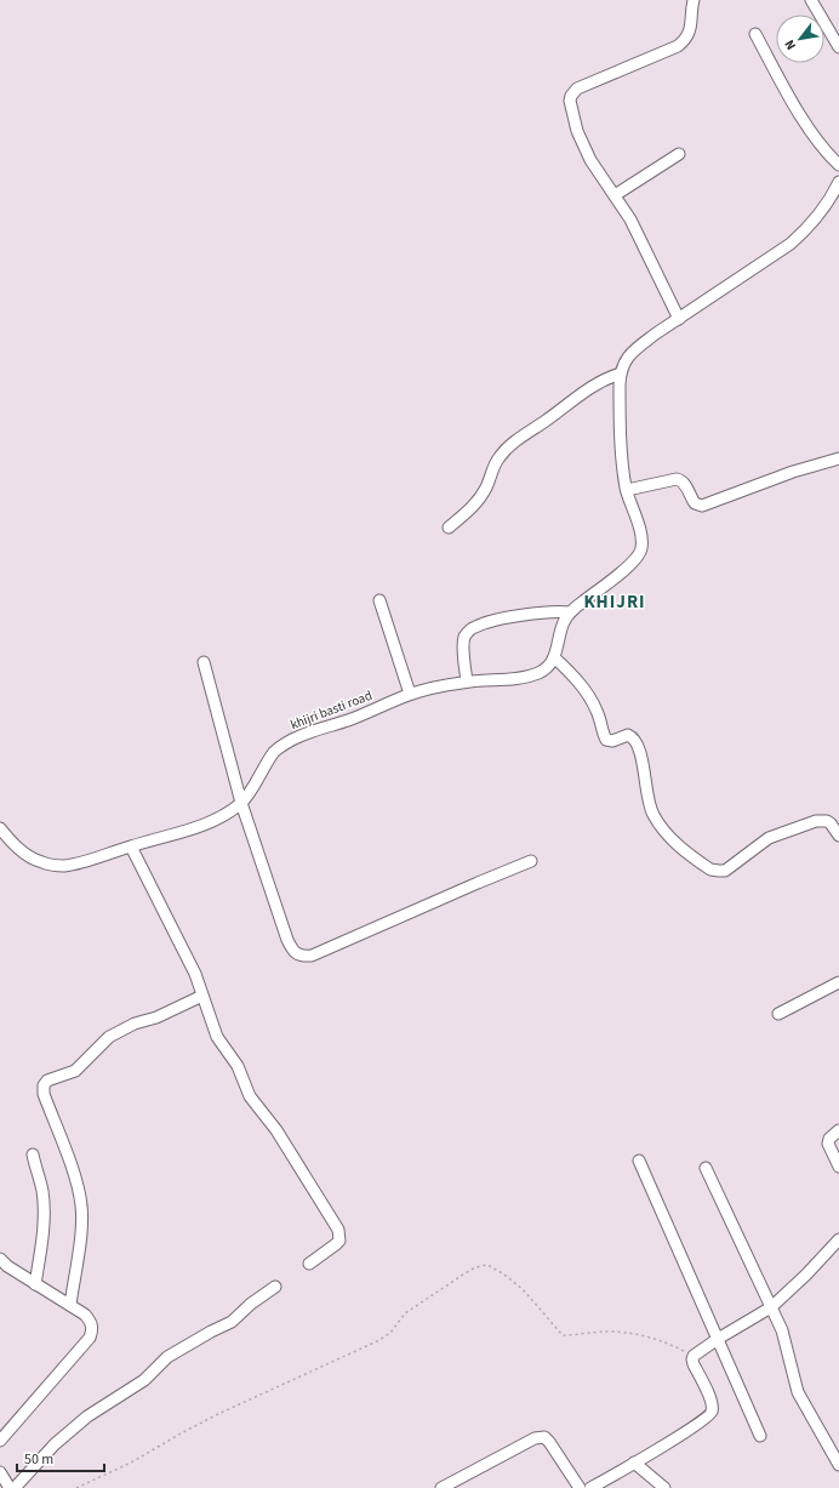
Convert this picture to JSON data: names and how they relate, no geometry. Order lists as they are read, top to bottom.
{
  "streets": {
    "street": ["khijri basti road"]
  },
  "districts": ["KHIJRI"],
  "scale_bar": "50 m",
  "north": "bottom left"
}
